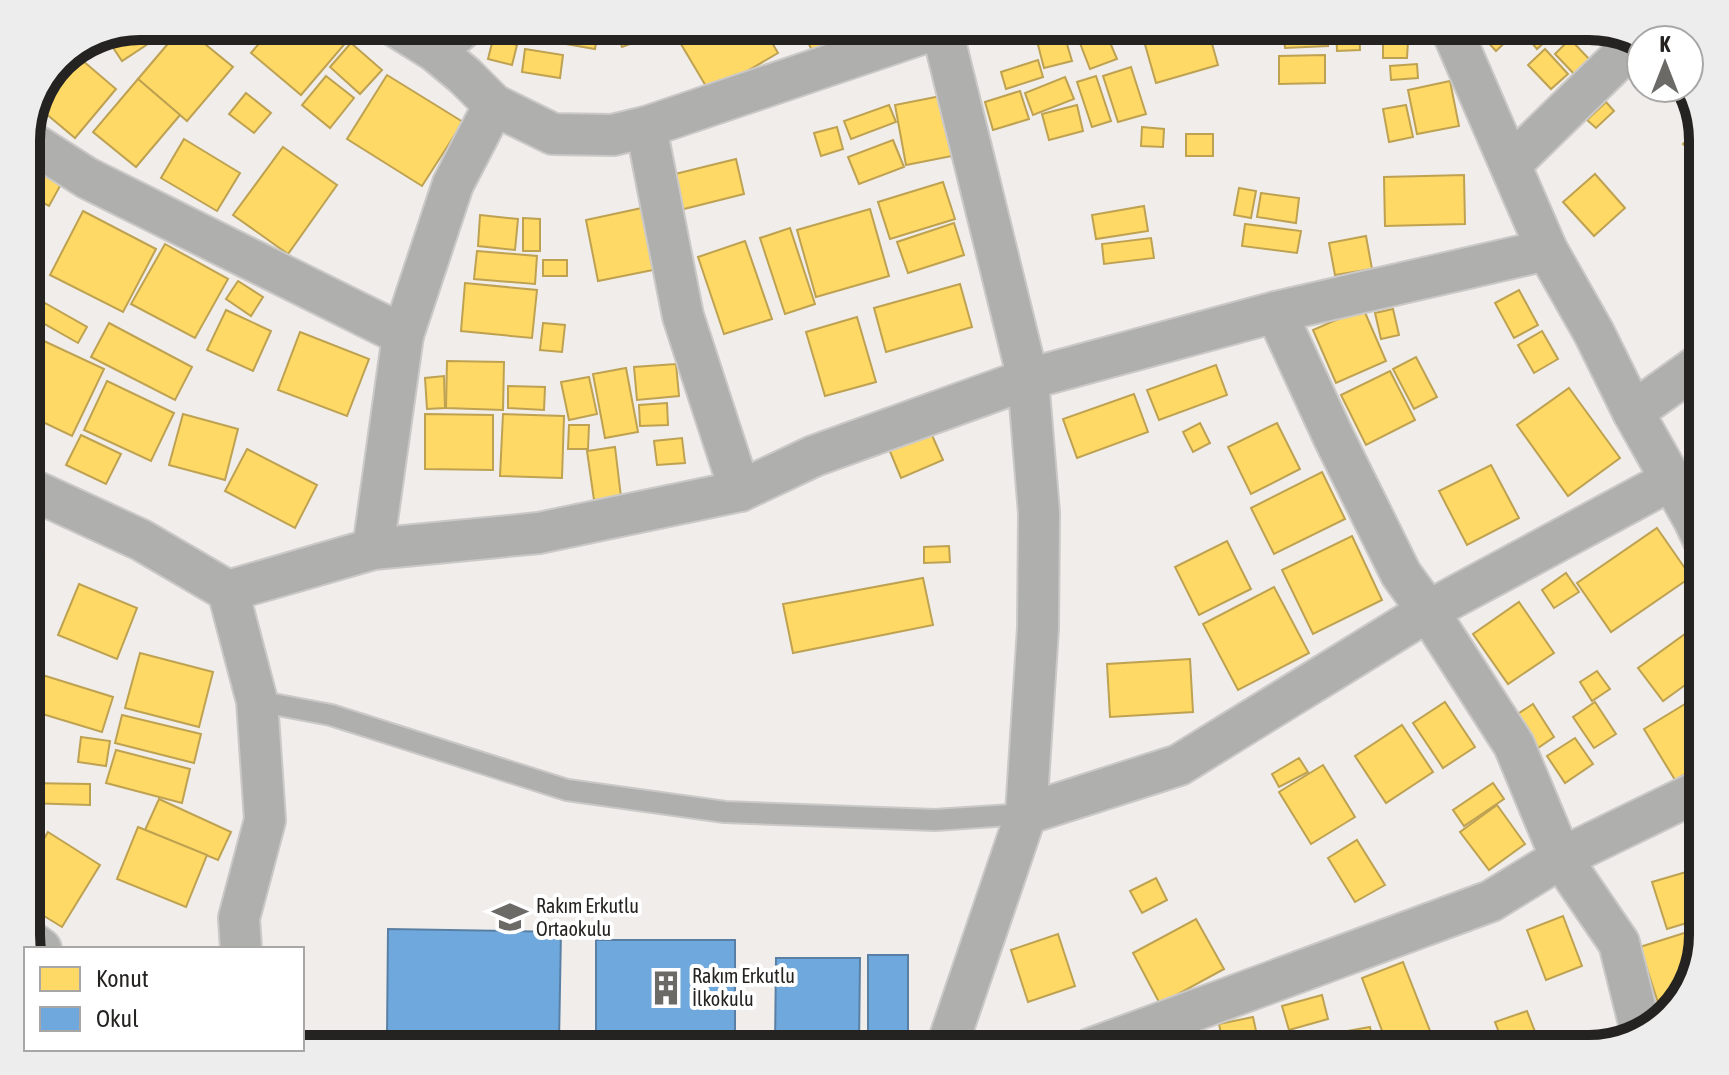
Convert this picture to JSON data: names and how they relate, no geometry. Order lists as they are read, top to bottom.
{
  "places": {
    "school or university": ["Rakım Erkutlu Ortaokulu"],
    "building": ["Rakım Erkutlu İlkokulu"]
  },
  "legend": ["Konut", "Okul"],
  "north": "top"
}
